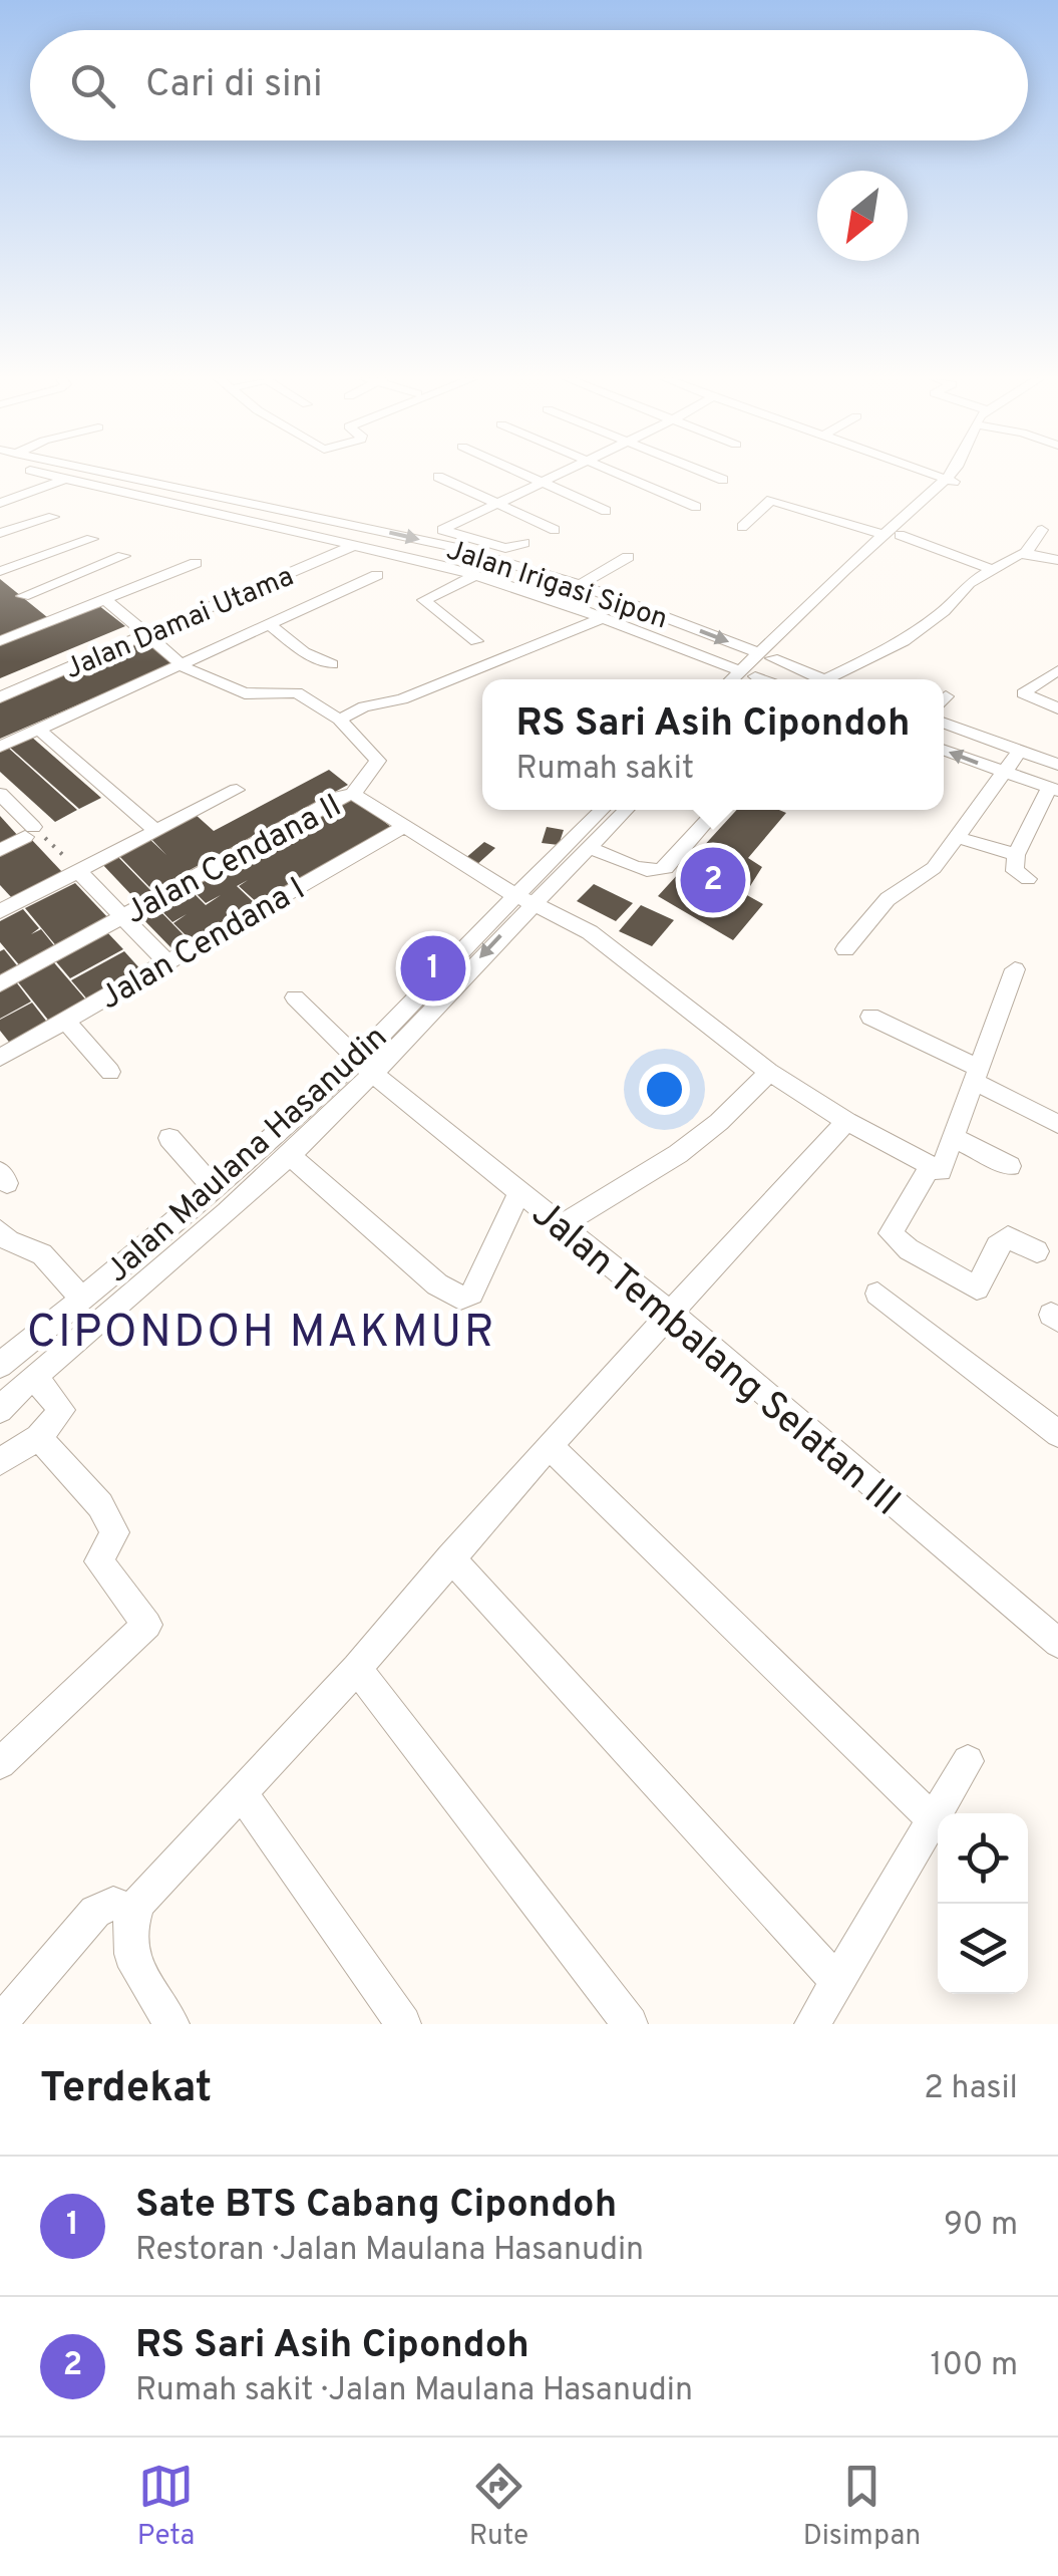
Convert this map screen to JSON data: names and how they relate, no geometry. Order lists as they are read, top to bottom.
{
  "streets": {
    "street": [
      "Jalan Irigasi Sipon",
      "Jalan Damai Utama",
      "Jalan Cendana II",
      "Jalan Cendana I",
      "Jalan Maulana Hasanudin",
      "Jalan Tembalang Selatan III"
    ]
  },
  "crossings": [
    ["Jalan Irigasi Sipon", "Jalan Damai Utama"],
    ["Jalan Cendana II", "Jalan Cendana I"],
    ["Jalan Cendana II", "Jalan Maulana Hasanudin"],
    ["Jalan Maulana Hasanudin", "Jalan Tembalang Selatan III"]
  ],
  "districts": ["CIPONDOH MAKMUR"],
  "north": "bottom left",
  "page": {
    "search": "Cari di sini",
    "popup": ["RS Sari Asih Cipondoh", "Rumah sakit"],
    "pins": ["2", "1"],
    "heading": ["Terdekat", "2 hasil"],
    "list": [
      {
        "mark": "1",
        "name": "Sate BTS Cabang Cipondoh",
        "note": "Restoran · Jalan Maulana Hasanudin",
        "value": "90 m"
      },
      {
        "mark": "2",
        "name": "RS Sari Asih Cipondoh",
        "note": "Rumah sakit · Jalan Maulana Hasanudin",
        "value": "100 m"
      }
    ],
    "nav": ["Peta", "Rute", "Disimpan"]
  }
}
